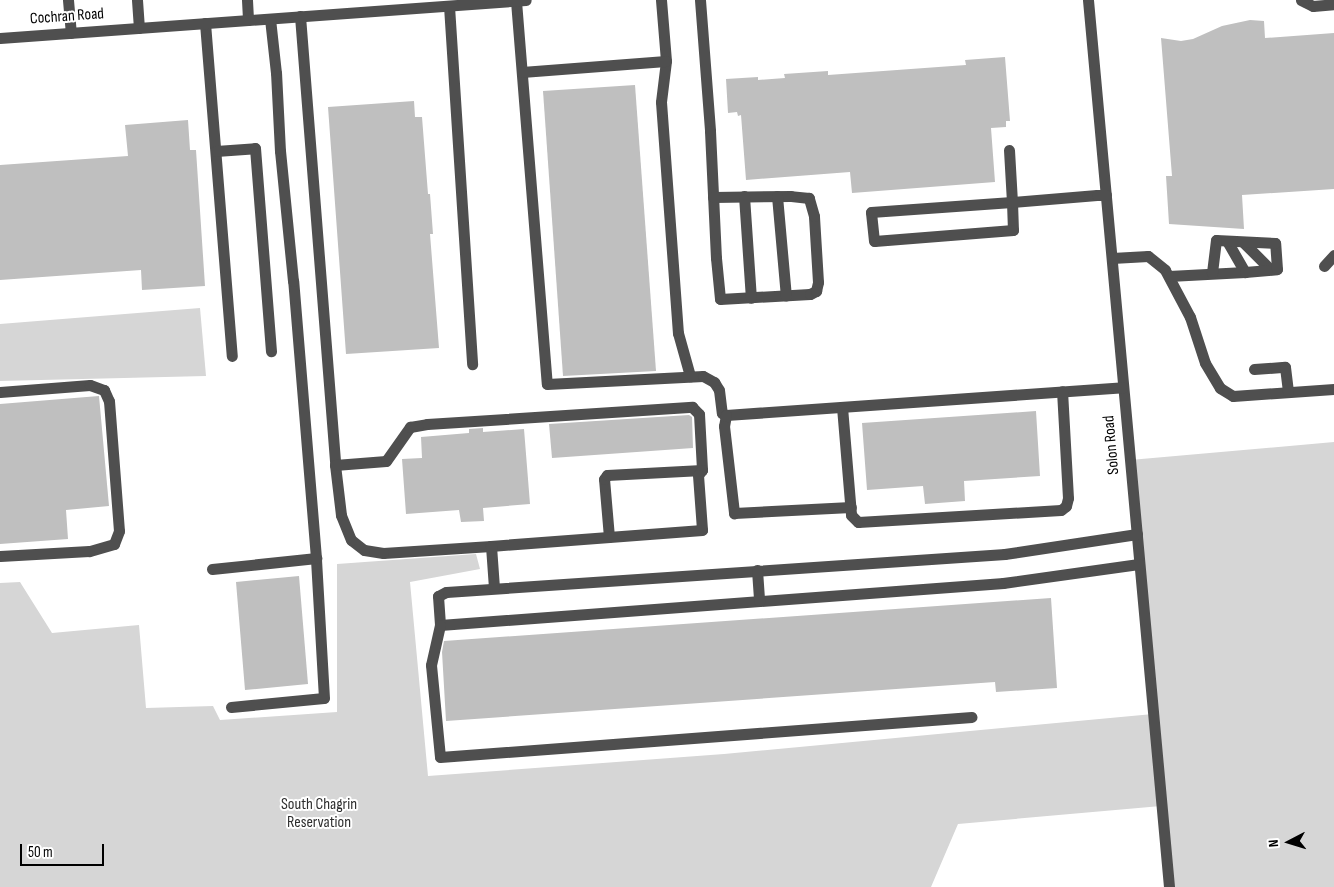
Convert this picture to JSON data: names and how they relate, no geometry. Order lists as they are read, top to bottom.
{
  "streets": {
    "street": ["Cochran Road", "Solon Road"]
  },
  "parks": ["South Chagrin Reservation"],
  "scale_bar": "50 m",
  "north": "left"
}
